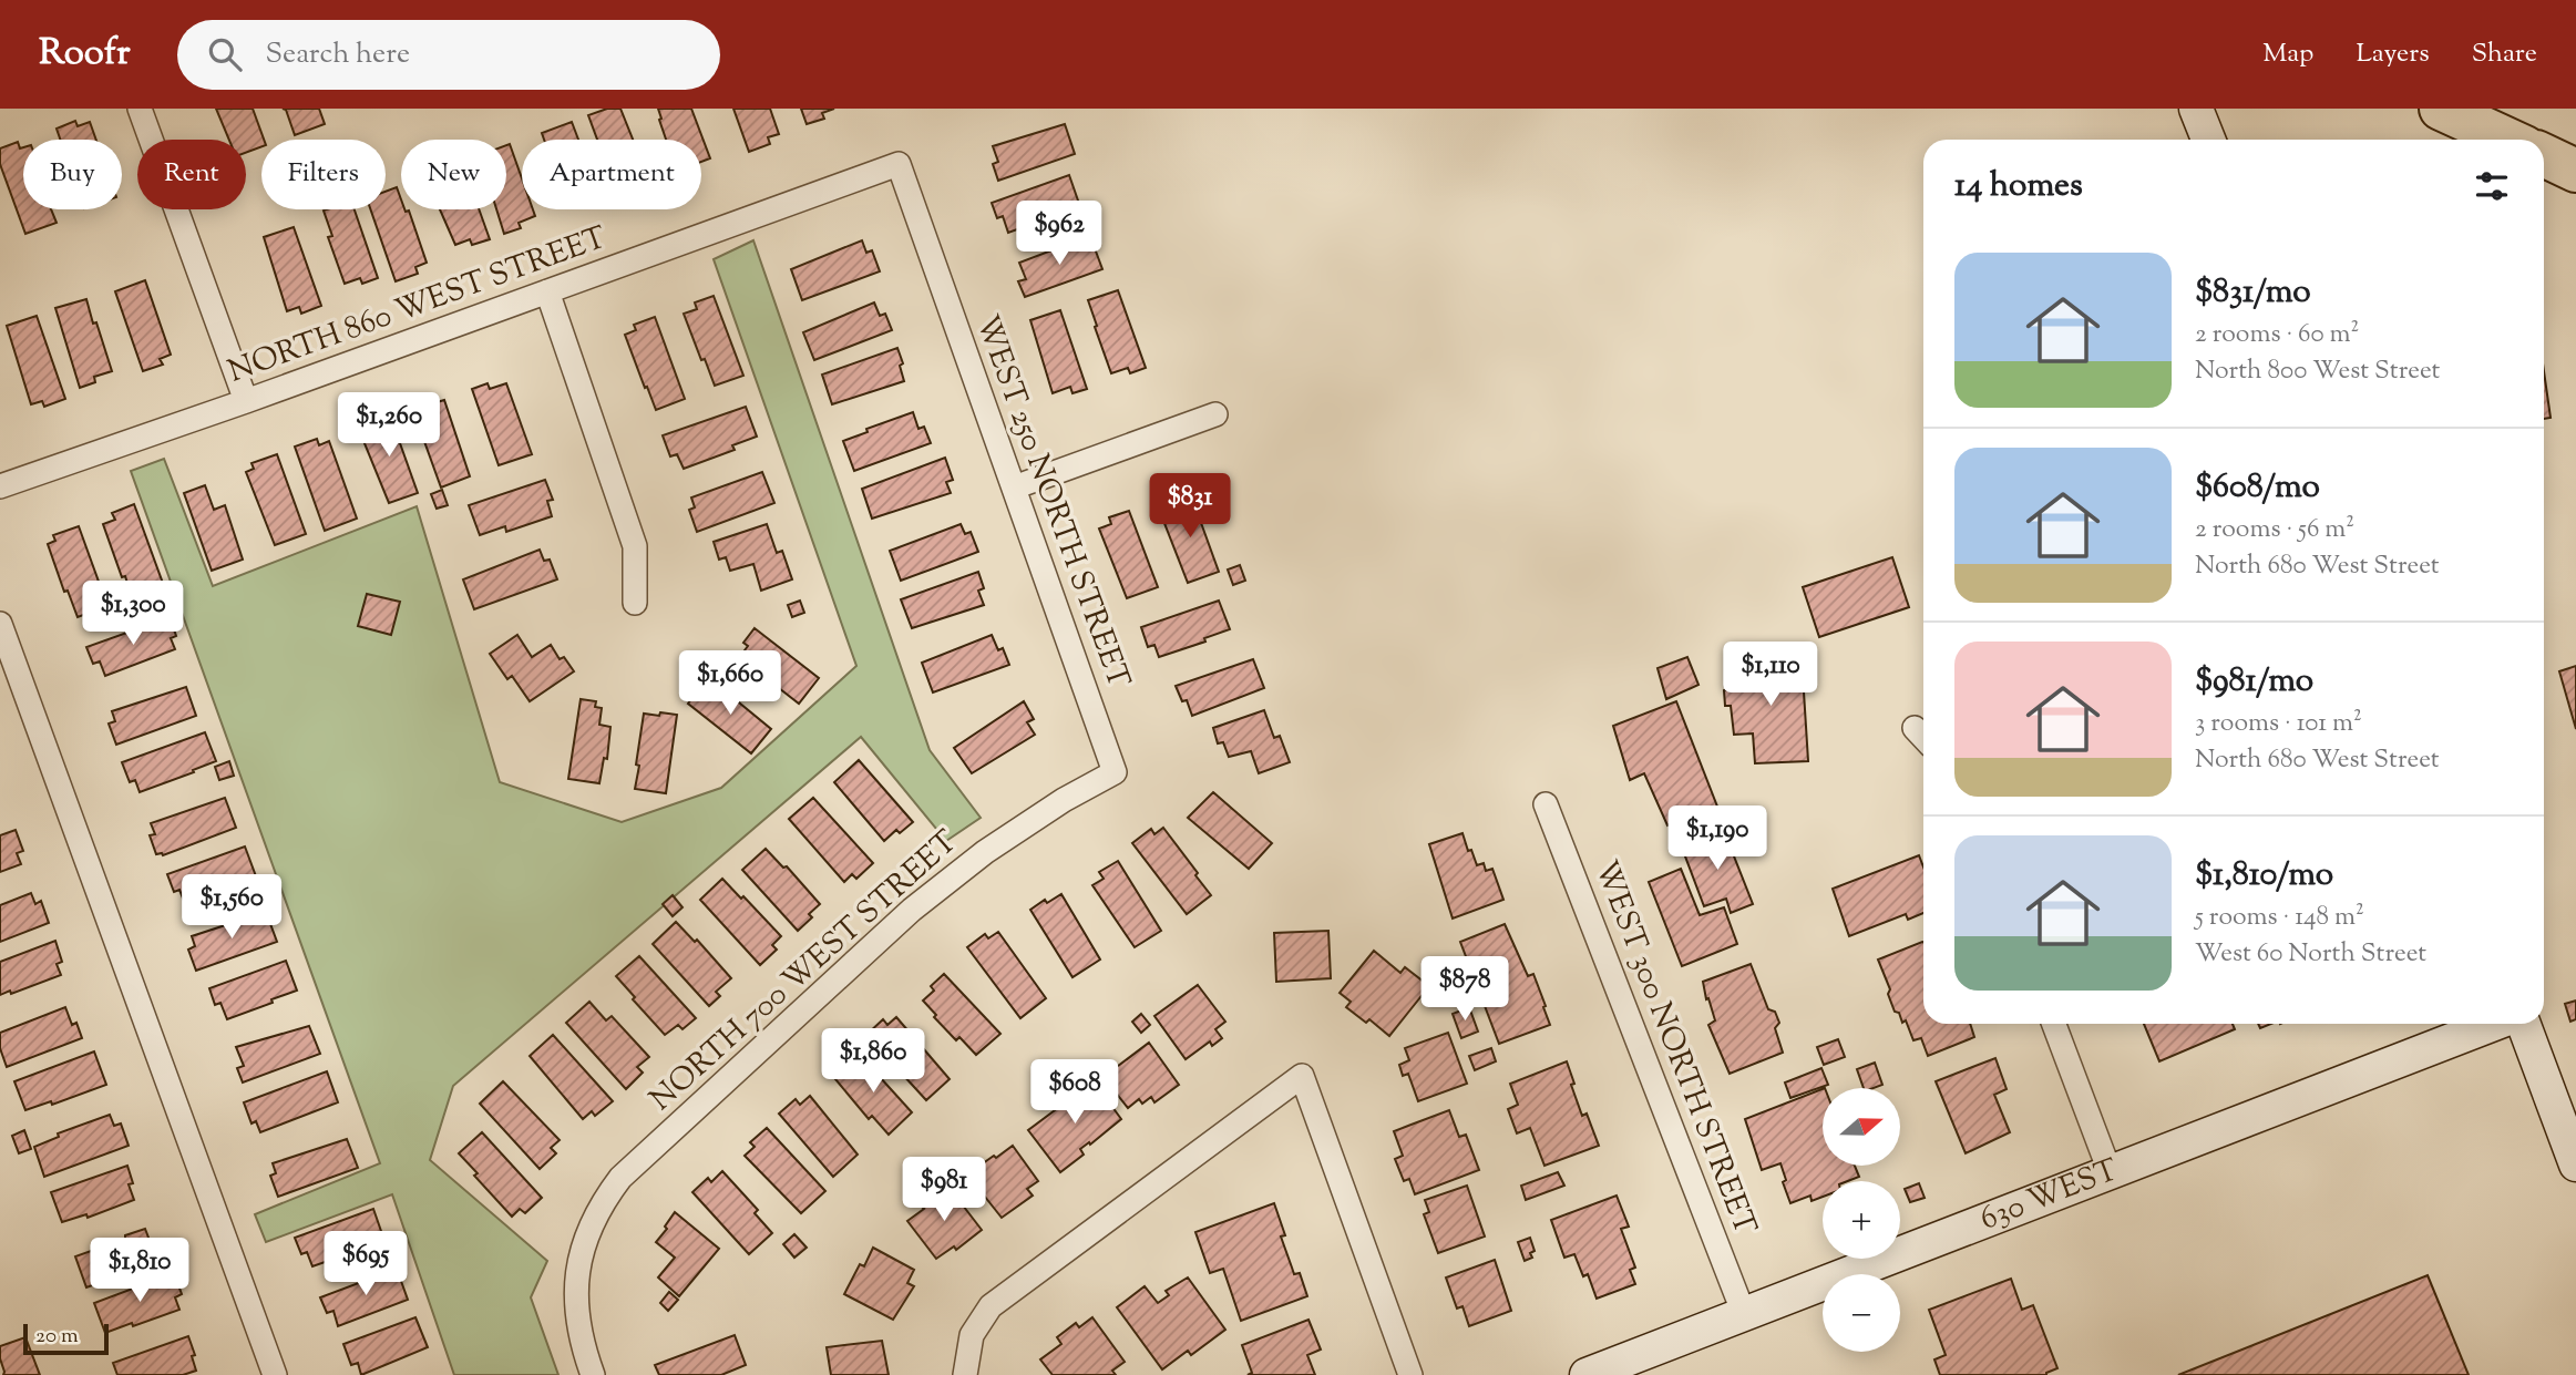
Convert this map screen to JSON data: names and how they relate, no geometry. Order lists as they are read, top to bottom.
{
  "streets": {
    "street": [
      "NORTH 860 WEST STREET",
      "WEST 250 NORTH STREET",
      "NORTH 700 WEST STREET",
      "WEST 300 NORTH STREET",
      "630 WEST"
    ]
  },
  "crossings": [
    ["NORTH 860 WEST STREET", "WEST 250 NORTH STREET"],
    ["WEST 250 NORTH STREET", "NORTH 700 WEST STREET"],
    ["WEST 300 NORTH STREET", "630 WEST"]
  ],
  "scale_bar": "20 m",
  "north": "right",
  "page": {
    "header": "Roofr",
    "search": "Search here",
    "nav": ["Map", "Layers", "Share"],
    "chip": [
      "Buy",
      "Rent",
      "Filters",
      "New",
      "Apartment"
    ],
    "heading": "14 homes",
    "price": [
      "$962",
      "$1,260",
      "$831",
      "$1,300",
      "$1,110",
      "$1,660",
      "$1,190",
      "$1,560",
      "$878",
      "$1,860",
      "$608",
      "$981",
      "$695",
      "$1,810"
    ],
    "list": [
      {
        "name": "$831/mo",
        "note": "2 rooms · 60 m² · North 800 West Street"
      },
      {
        "name": "$608/mo",
        "note": "2 rooms · 56 m² · North 680 West Street"
      },
      {
        "name": "$981/mo",
        "note": "3 rooms · 101 m² · North 680 West Street"
      },
      {
        "name": "$1,810/mo",
        "note": "5 rooms · 148 m² · West 60 North Street"
      }
    ],
    "map_buttons": ["+", "−"],
    "scale": "20 m"
  }
}
